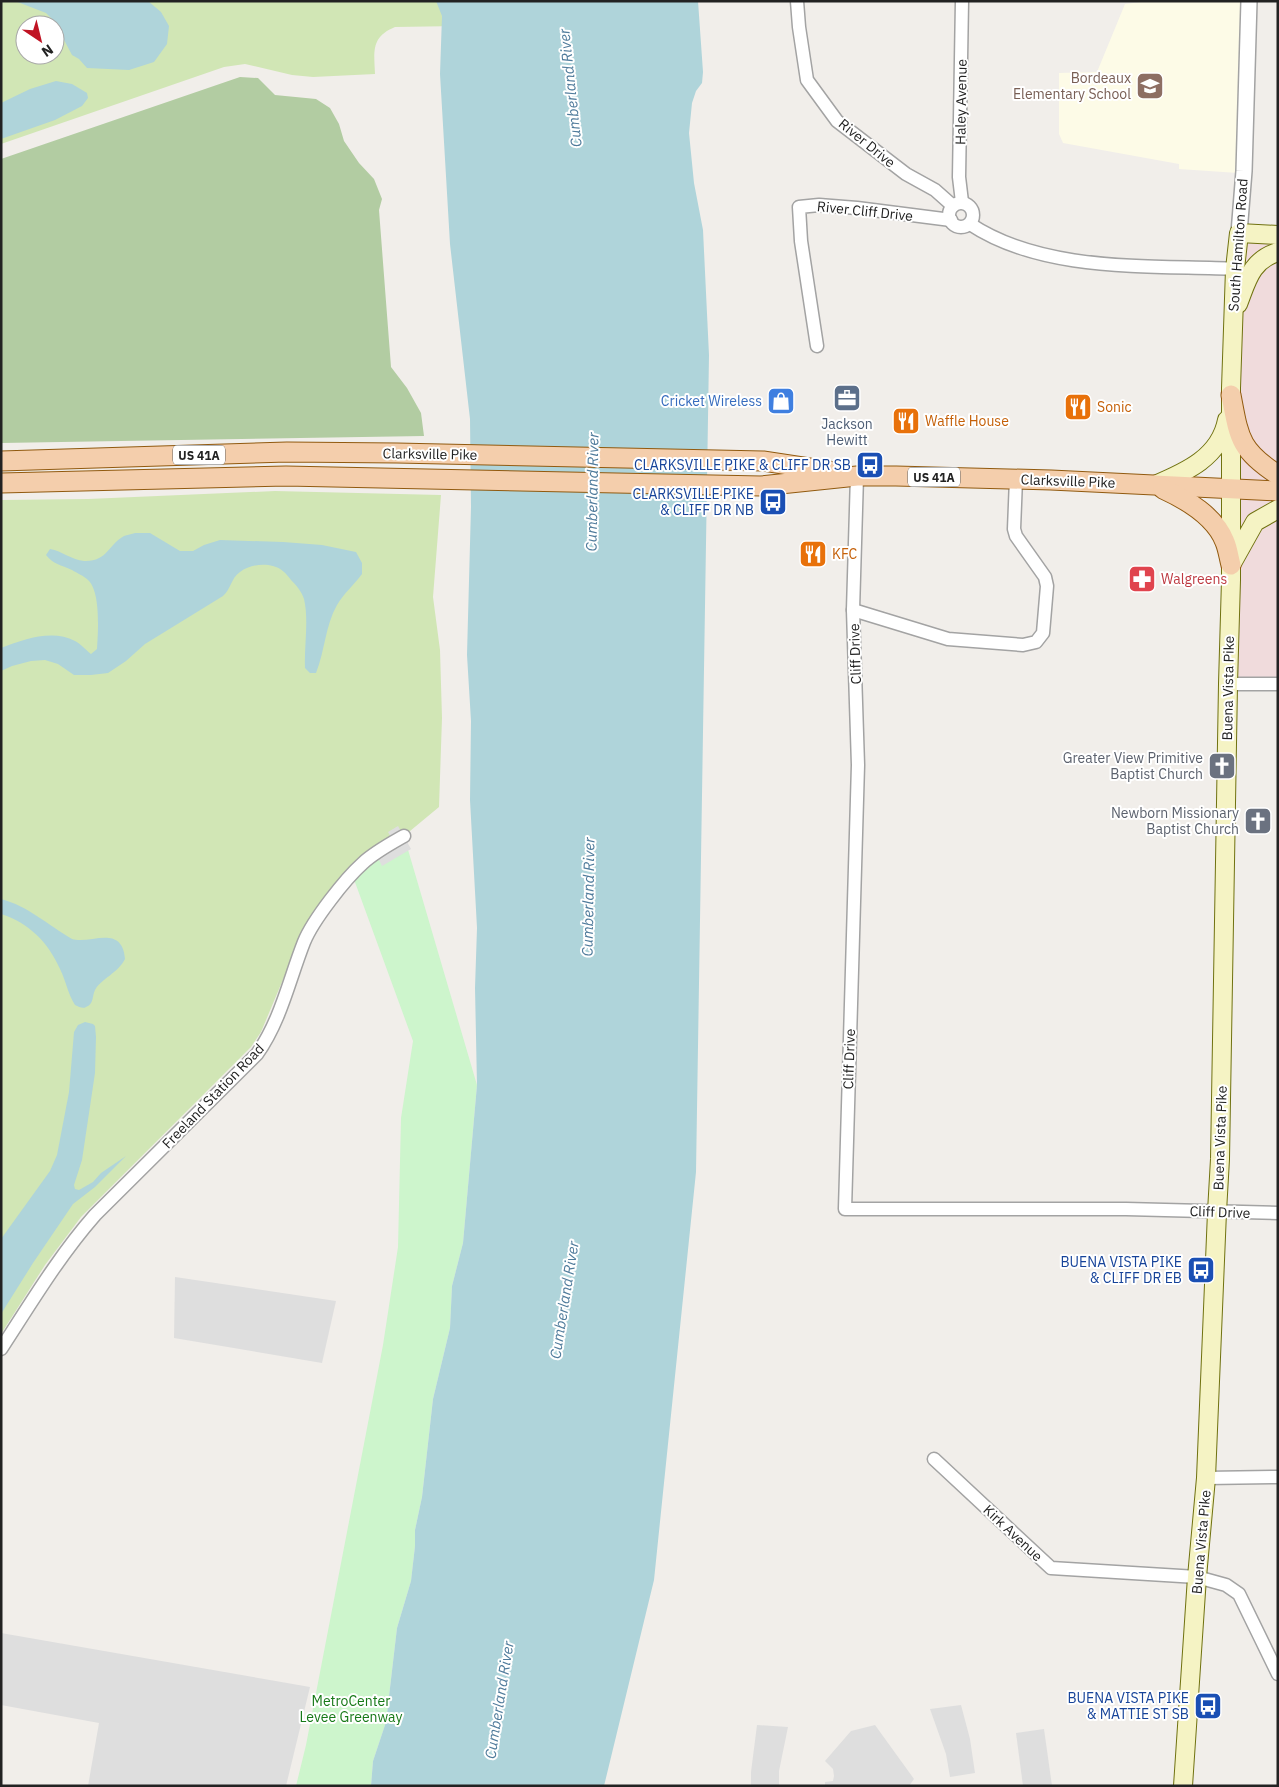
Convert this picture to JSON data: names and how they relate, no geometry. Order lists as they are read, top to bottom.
{
  "streets": {
    "main road": [
      "South Hamilton Road",
      "Clarksville Pike",
      "US 41A",
      "Buena Vista Pike"
    ],
    "street": [
      "Haley Avenue",
      "River Drive",
      "River Cliff Drive",
      "Cliff Drive",
      "Freeland Station Road",
      "Kirk Avenue"
    ]
  },
  "crossings": [
    ["Haley Avenue", "River Drive"],
    ["Haley Avenue", "River Cliff Drive"],
    ["River Drive", "River Cliff Drive"],
    ["South Hamilton Road", "Clarksville Pike"],
    ["South Hamilton Road", "Buena Vista Pike"],
    ["Clarksville Pike", "Cliff Drive"],
    ["Clarksville Pike", "Buena Vista Pike"],
    ["Cliff Drive", "Buena Vista Pike"],
    ["Buena Vista Pike", "Kirk Avenue"]
  ],
  "water": ["Cumberland River"],
  "parks": ["MetroCenter Levee Greenway"],
  "places": {
    "school or university": ["Bordeaux Elementary School"],
    "office": ["Jackson Hewitt"],
    "shop": ["Cricket Wireless"],
    "restaurant": ["Sonic", "Waffle House", "KFC"],
    "bus stop": [
      "CLARKSVILLE PIKE & CLIFF DR SB",
      "CLARKSVILLE PIKE & CLIFF DR NB",
      "BUENA VISTA PIKE & CLIFF DR EB",
      "BUENA VISTA PIKE & MATTIE ST SB"
    ],
    "pharmacy": ["Walgreens"],
    "church": ["Greater View Primitive Baptist Church", "Newborn Missionary Baptist Church"]
  },
  "north": "bottom right"
}
